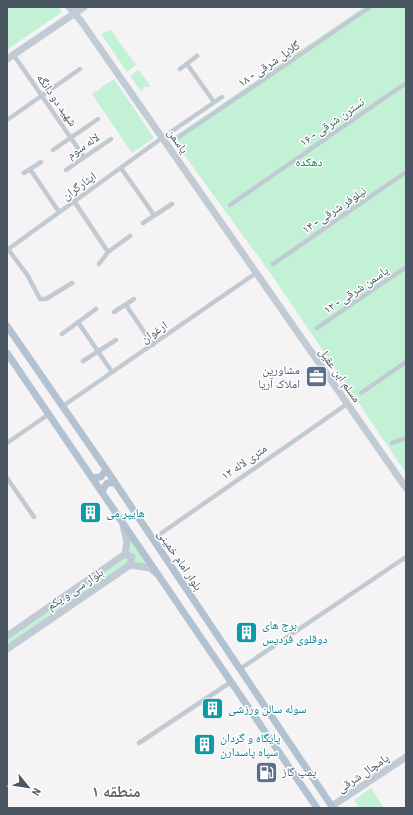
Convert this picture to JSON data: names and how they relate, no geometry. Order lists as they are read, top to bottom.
{
  "streets": {
    "main road": ["بلوار امام خمینی"],
    "street": [
      "گلایل شرقی - ۱۸",
      "شهید دو دانگه",
      "نسترن شرقی - ۱۶",
      "یاسمن",
      "لاله سوم",
      "ایثارگران",
      "نیلوفر شرقی - ۱۴",
      "یاسمن شرقی - ۱۲",
      "ارغوان",
      "مسلم ابن عقیل",
      "۱۲ متری لاله",
      "بلوار سی و یکم",
      "پامچال شرقی"
    ]
  },
  "crossings": [
    ["شهید دو دانگه", "لاله سوم"],
    ["یاسمن", "ایثارگران"],
    ["یاسمن", "ارغوان"],
    ["یاسمن", "مسلم ابن عقیل"],
    ["ارغوان", "مسلم ابن عقیل"],
    ["ارغوان", "بلوار امام خمینی"],
    ["مسلم ابن عقیل", "۱۲ متری لاله"],
    ["۱۲ متری لاله", "بلوار امام خمینی"],
    ["بلوار امام خمینی", "پامچال شرقی"]
  ],
  "districts": ["منطقه ۱"],
  "parks": ["دهکده"],
  "places": {
    "office": ["مشاورین املاک آریا"],
    "building": [
      "هایپر می",
      "برج های دوقلوی فردیس",
      "سوله سالن ورزشی",
      "پایگاه و گردان سپاه پاسدارن"
    ],
    "fuel station": ["پمپ گاز"]
  },
  "north": "bottom right"
}
